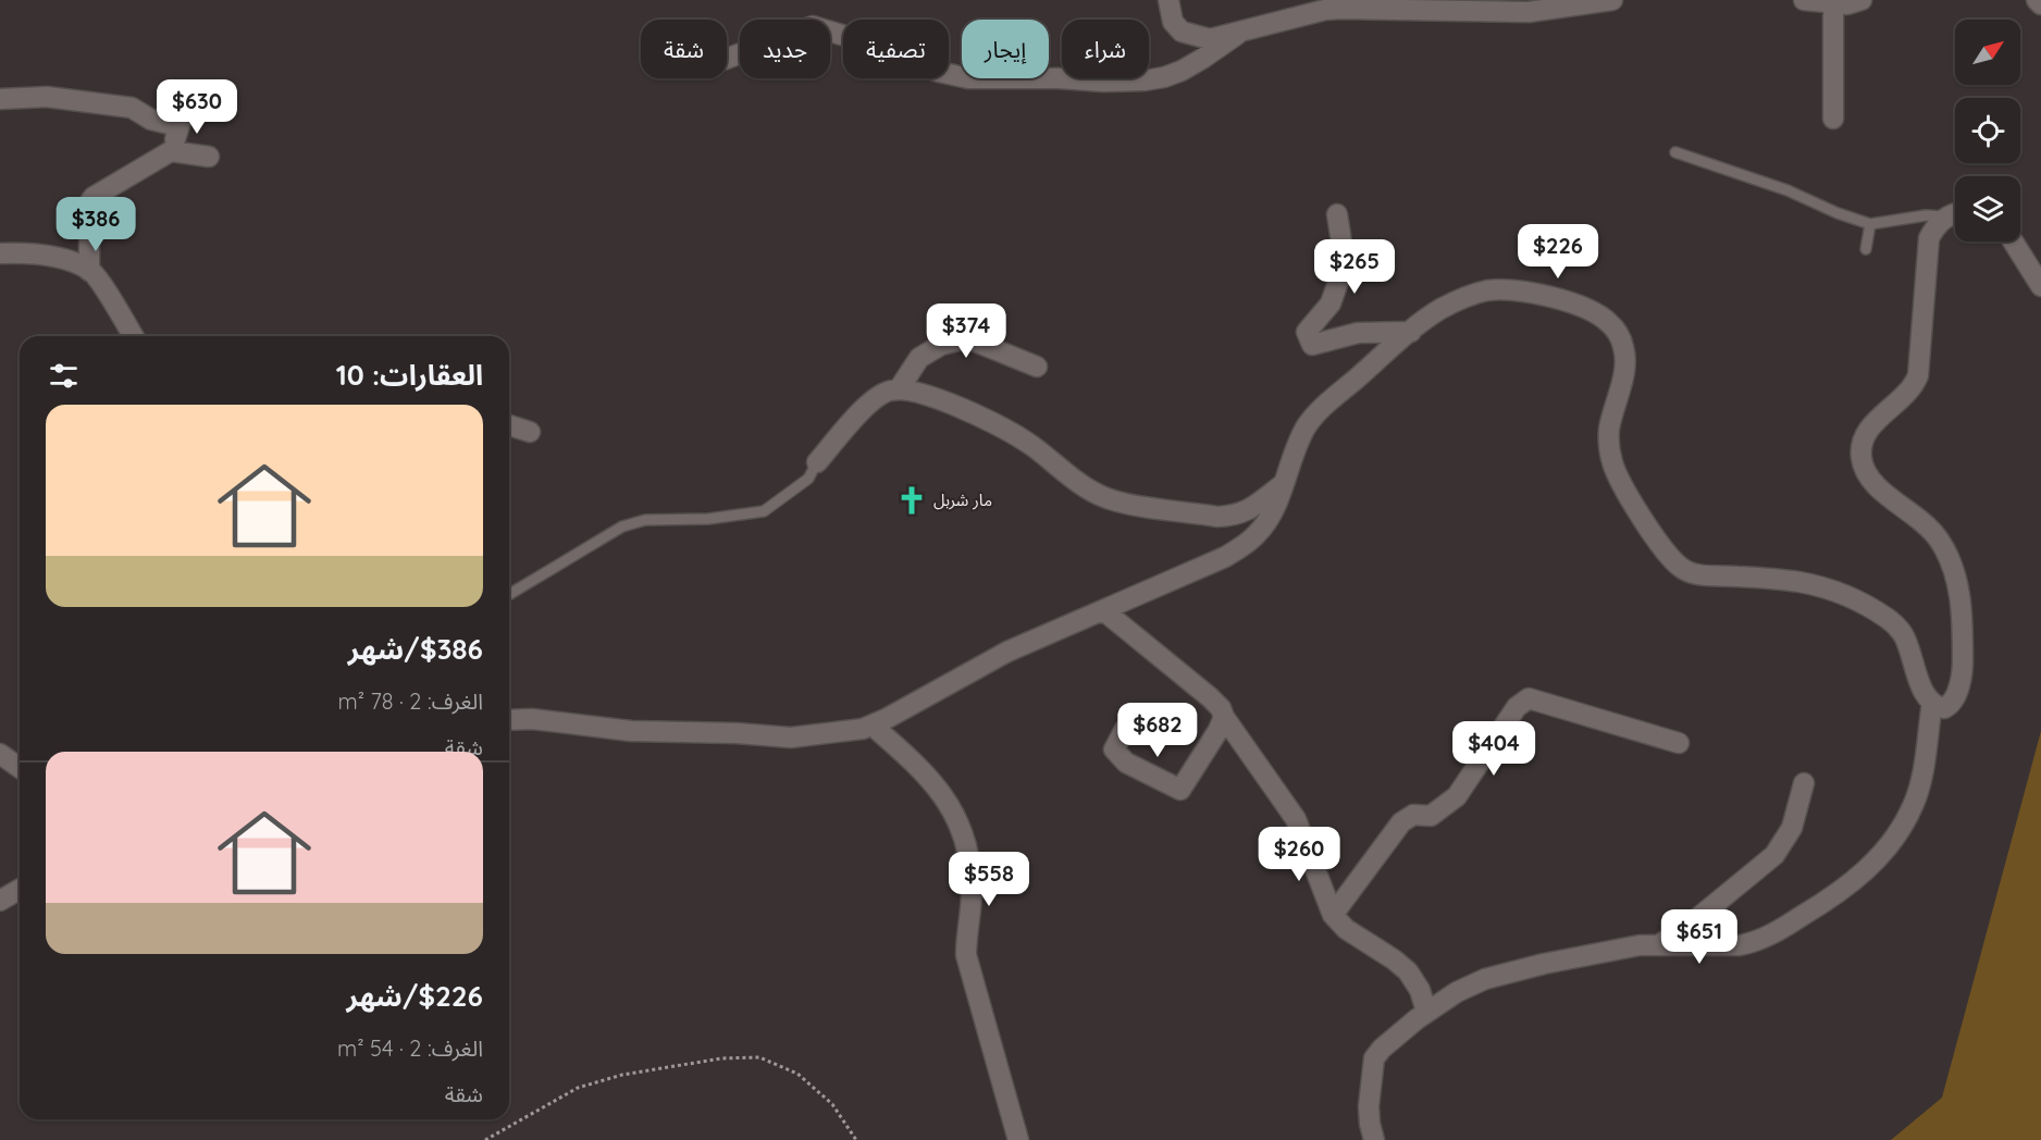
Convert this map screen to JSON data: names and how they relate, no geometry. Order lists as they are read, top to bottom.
{
  "places": {
    "church": ["مار شربل"]
  },
  "north": "top right",
  "page": {
    "chip": [
      "شراء",
      "إيجار",
      "تصفية",
      "جديد",
      "شقة"
    ],
    "price": [
      "$630",
      "$386",
      "$226",
      "$265",
      "$374",
      "$682",
      "$404",
      "$260",
      "$558",
      "$651"
    ],
    "heading": "العقارات: 10",
    "list": [
      {
        "name": "$386/شهر",
        "note": "الغرف: 2 · 78 m² · شقة"
      },
      {
        "name": "$226/شهر",
        "note": "الغرف: 2 · 54 m² · شقة"
      }
    ]
  }
}
